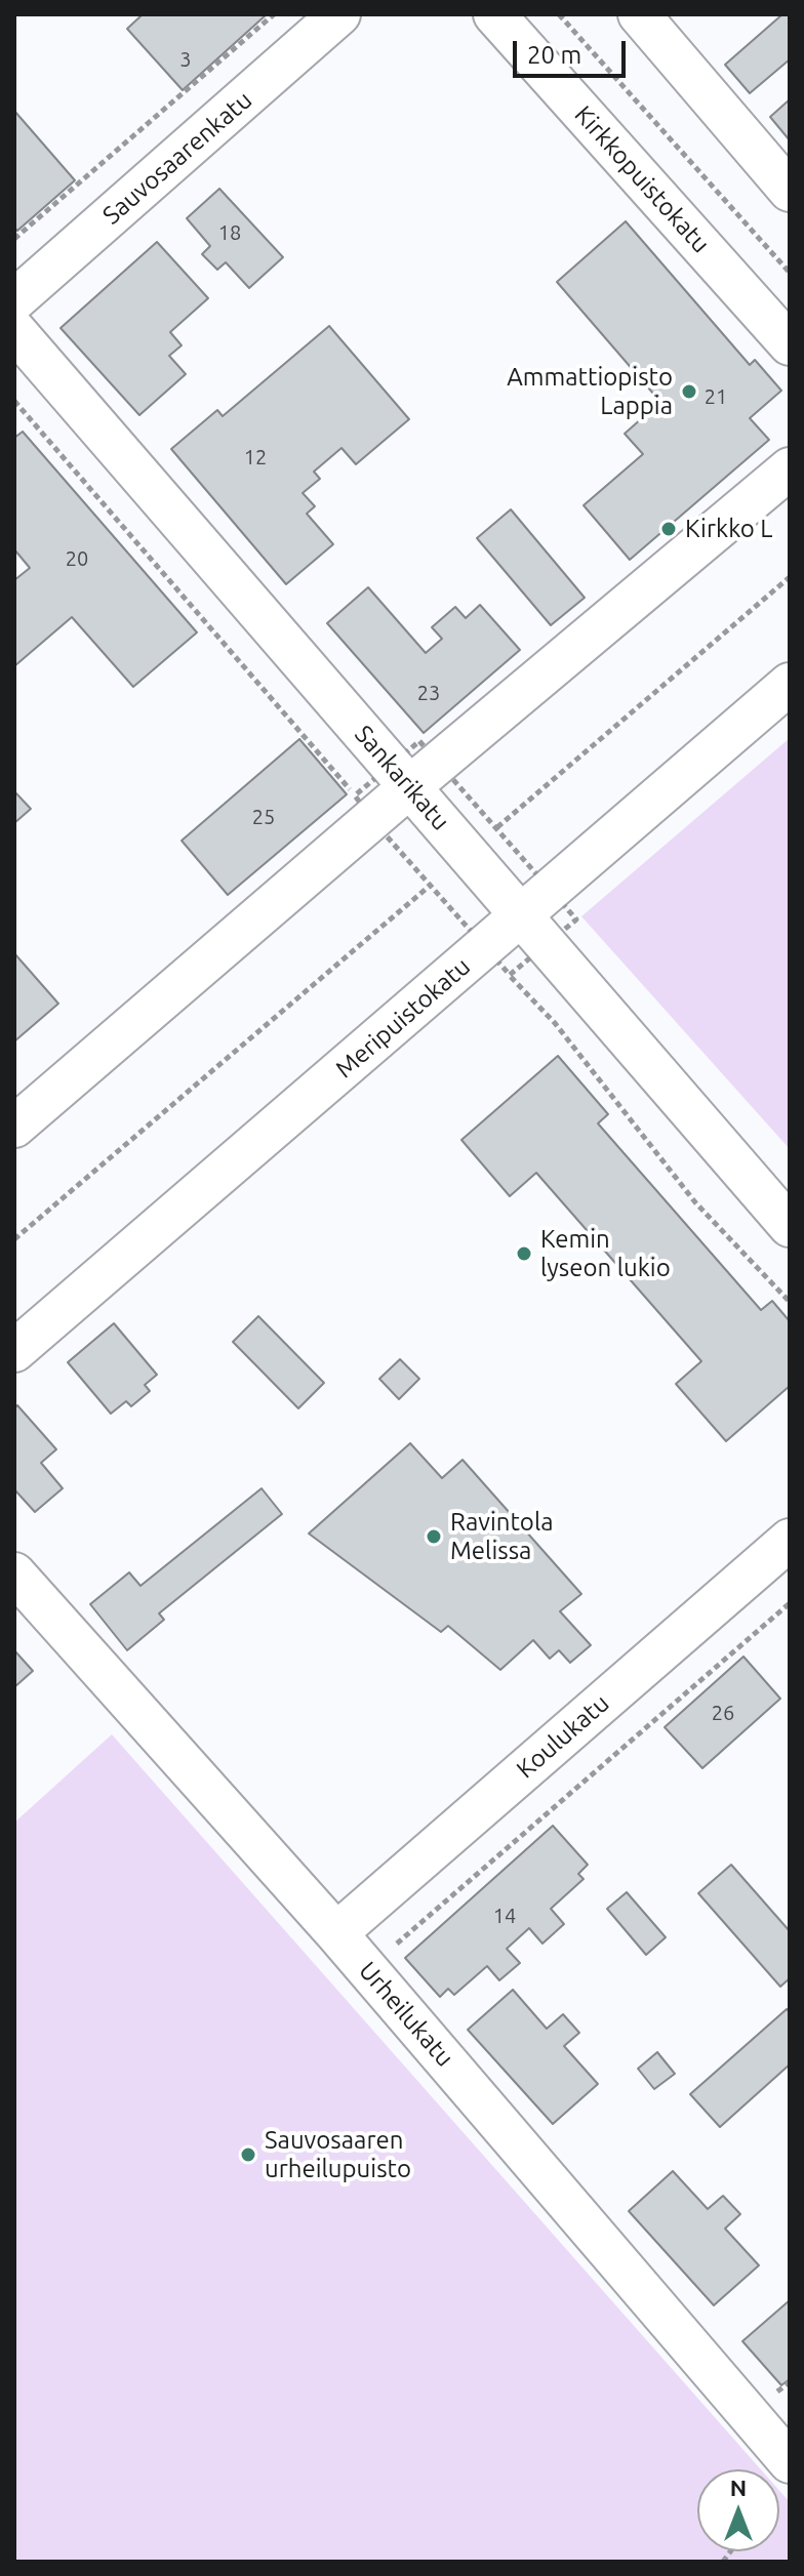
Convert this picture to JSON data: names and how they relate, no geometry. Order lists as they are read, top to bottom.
{
  "streets": {
    "street": [
      "Sauvosaarenkatu",
      "Kirkkopuistokatu",
      "Sankarikatu",
      "Meripuistokatu",
      "Koulukatu",
      "Urheilukatu"
    ]
  },
  "crossings": [
    ["Sankarikatu", "Meripuistokatu"],
    ["Koulukatu", "Urheilukatu"]
  ],
  "places": [
    "Ammattiopisto Lappia",
    "Kirkko L",
    "Kemin lyseon lukio",
    "Ravintola Melissa",
    "Sauvosaaren urheilupuisto"
  ],
  "house_numbers": [
    "3",
    "18",
    "21",
    "12",
    "20",
    "23",
    "25",
    "26",
    "14"
  ],
  "scale_bar": "20 m",
  "north": "top"
}
